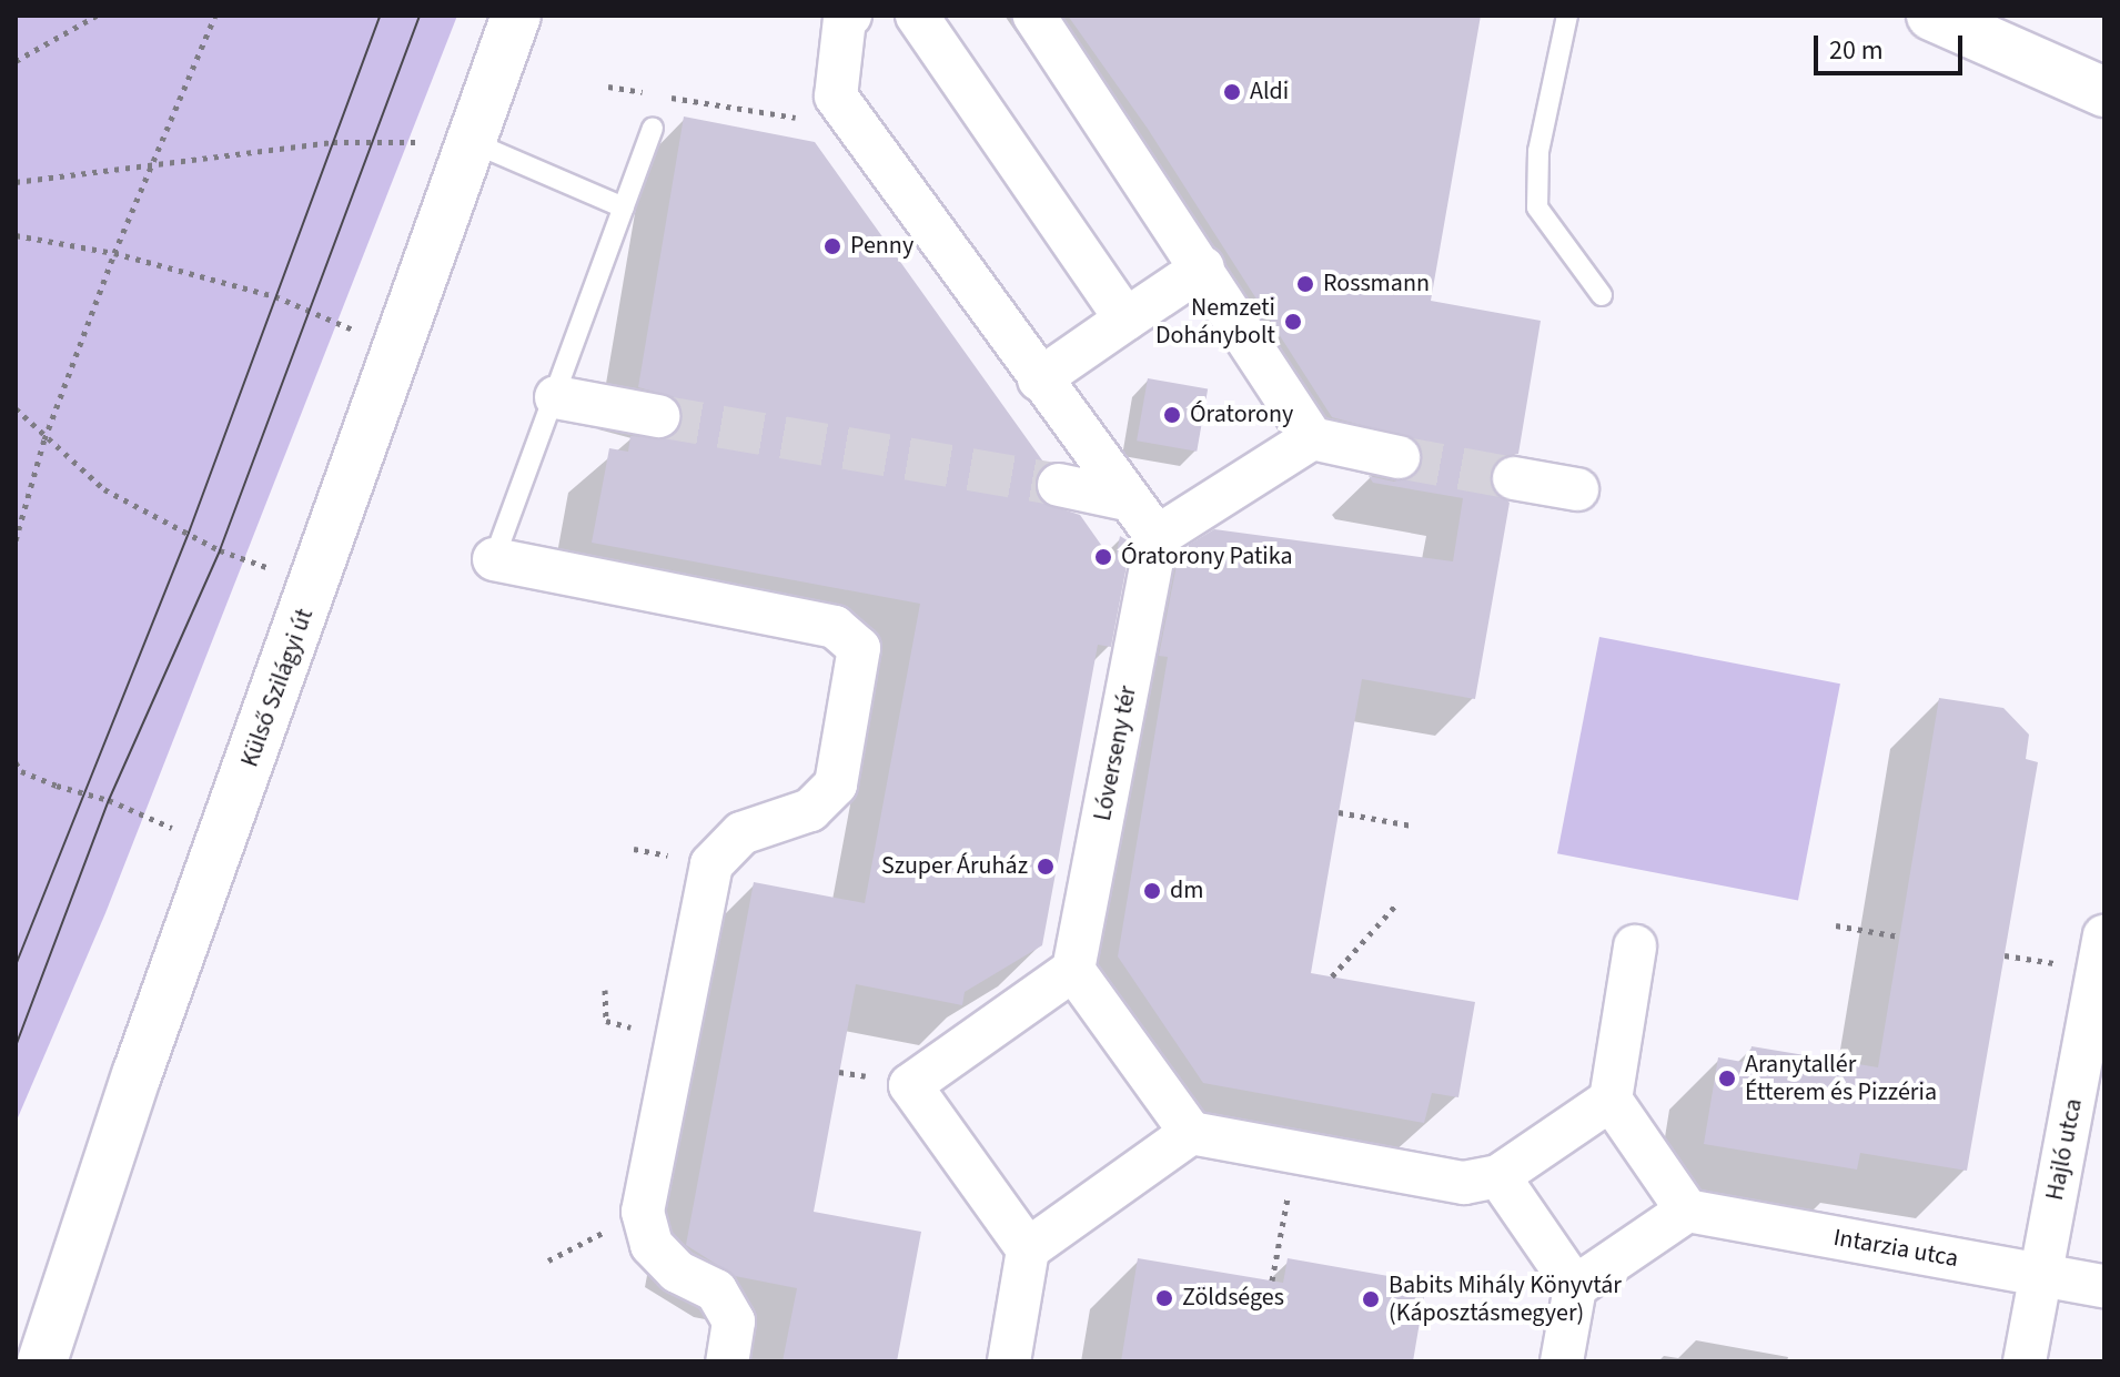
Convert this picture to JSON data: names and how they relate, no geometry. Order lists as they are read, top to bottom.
{
  "streets": {
    "street": [
      "Külső Szilágyi út",
      "Lóverseny tér",
      "Hajló utca",
      "Intarzia utca"
    ]
  },
  "crossings": [
    ["Hajló utca", "Intarzia utca"]
  ],
  "places": [
    "Aldi",
    "Penny",
    "Rossmann",
    "Nemzeti Dohánybolt",
    "Óratorony",
    "Óratorony Patika",
    "Szuper Áruház",
    "dm",
    "Aranytallér Étterem és Pizzéria",
    "Zöldséges",
    "Babits Mihály Könyvtár (Káposztásmegyer)"
  ],
  "scale_bar": "20 m"
}
